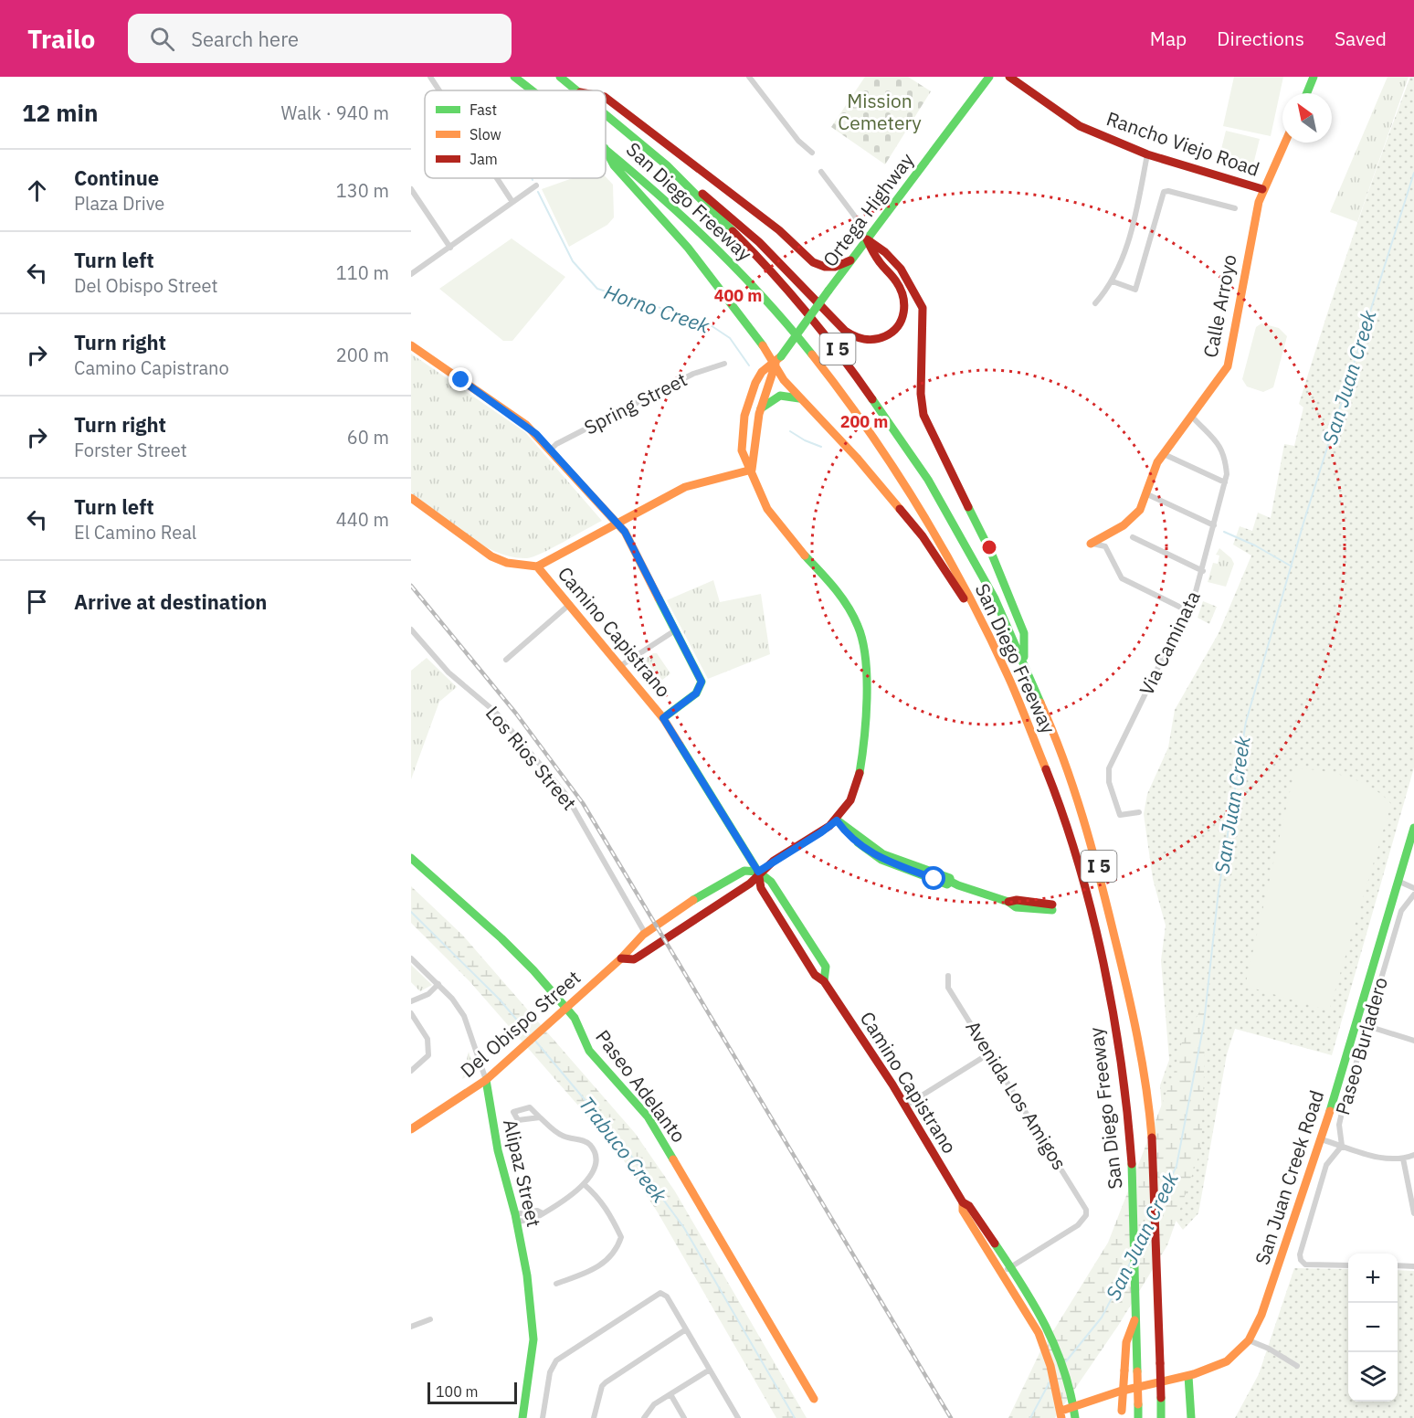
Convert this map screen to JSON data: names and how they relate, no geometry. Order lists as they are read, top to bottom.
{
  "streets": {
    "main road": [
      "Rancho Viejo Road",
      "San Diego Freeway",
      "Ortega Highway",
      "Calle Arroyo",
      "I 5",
      "Camino Capistrano",
      "Del Obispo Street",
      "Paseo Adelanto",
      "Alipaz Street",
      "San Juan Creek Road"
    ],
    "street": [
      "Spring Street",
      "Via Caminata",
      "Los Rios Street",
      "Paseo Burladero",
      "Avenida Los Amigos"
    ]
  },
  "crossings": [
    ["Rancho Viejo Road", "Calle Arroyo"],
    ["Ortega Highway", "Del Obispo Street"],
    ["Calle Arroyo", "Via Caminata"],
    ["Camino Capistrano", "Del Obispo Street"],
    ["Camino Capistrano", "Avenida Los Amigos"],
    ["Camino Capistrano", "San Juan Creek Road"],
    ["Los Rios Street", "Del Obispo Street"],
    ["Del Obispo Street", "Paseo Adelanto"],
    ["Del Obispo Street", "Alipaz Street"]
  ],
  "water": ["Horno Creek", "San Juan Creek", "Trabuco Creek"],
  "parks": ["Mission Cemetery"],
  "legend": ["Fast", "Slow", "Jam"],
  "scale_bar": "100 m",
  "north": "top left",
  "page": {
    "header": "Trailo",
    "search": "Search here",
    "nav": ["Map", "Directions", "Saved"],
    "heading": ["12 min", "Walk · 940 m"],
    "list": [
      ["Continue", "Plaza Drive", "130 m"],
      ["Turn left", "Del Obispo Street", "110 m"],
      ["Turn right", "Camino Capistrano", "200 m"],
      ["Turn right", "Forster Street", "60 m"],
      ["Turn left", "El Camino Real", "440 m"],
      "Arrive at destination"
    ],
    "map_buttons": ["+", "−"],
    "scale": "100 m"
  },
  "rings": ["400 m", "200 m"]
}
